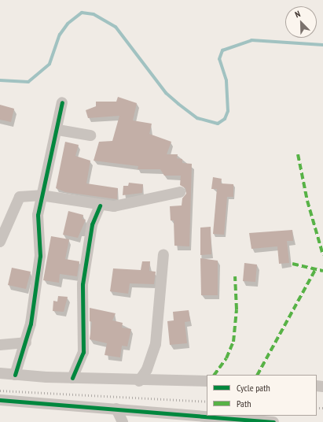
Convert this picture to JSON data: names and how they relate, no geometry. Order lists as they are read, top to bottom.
{
  "legend": ["Cycle path", "Path"],
  "north": "top left"
}
